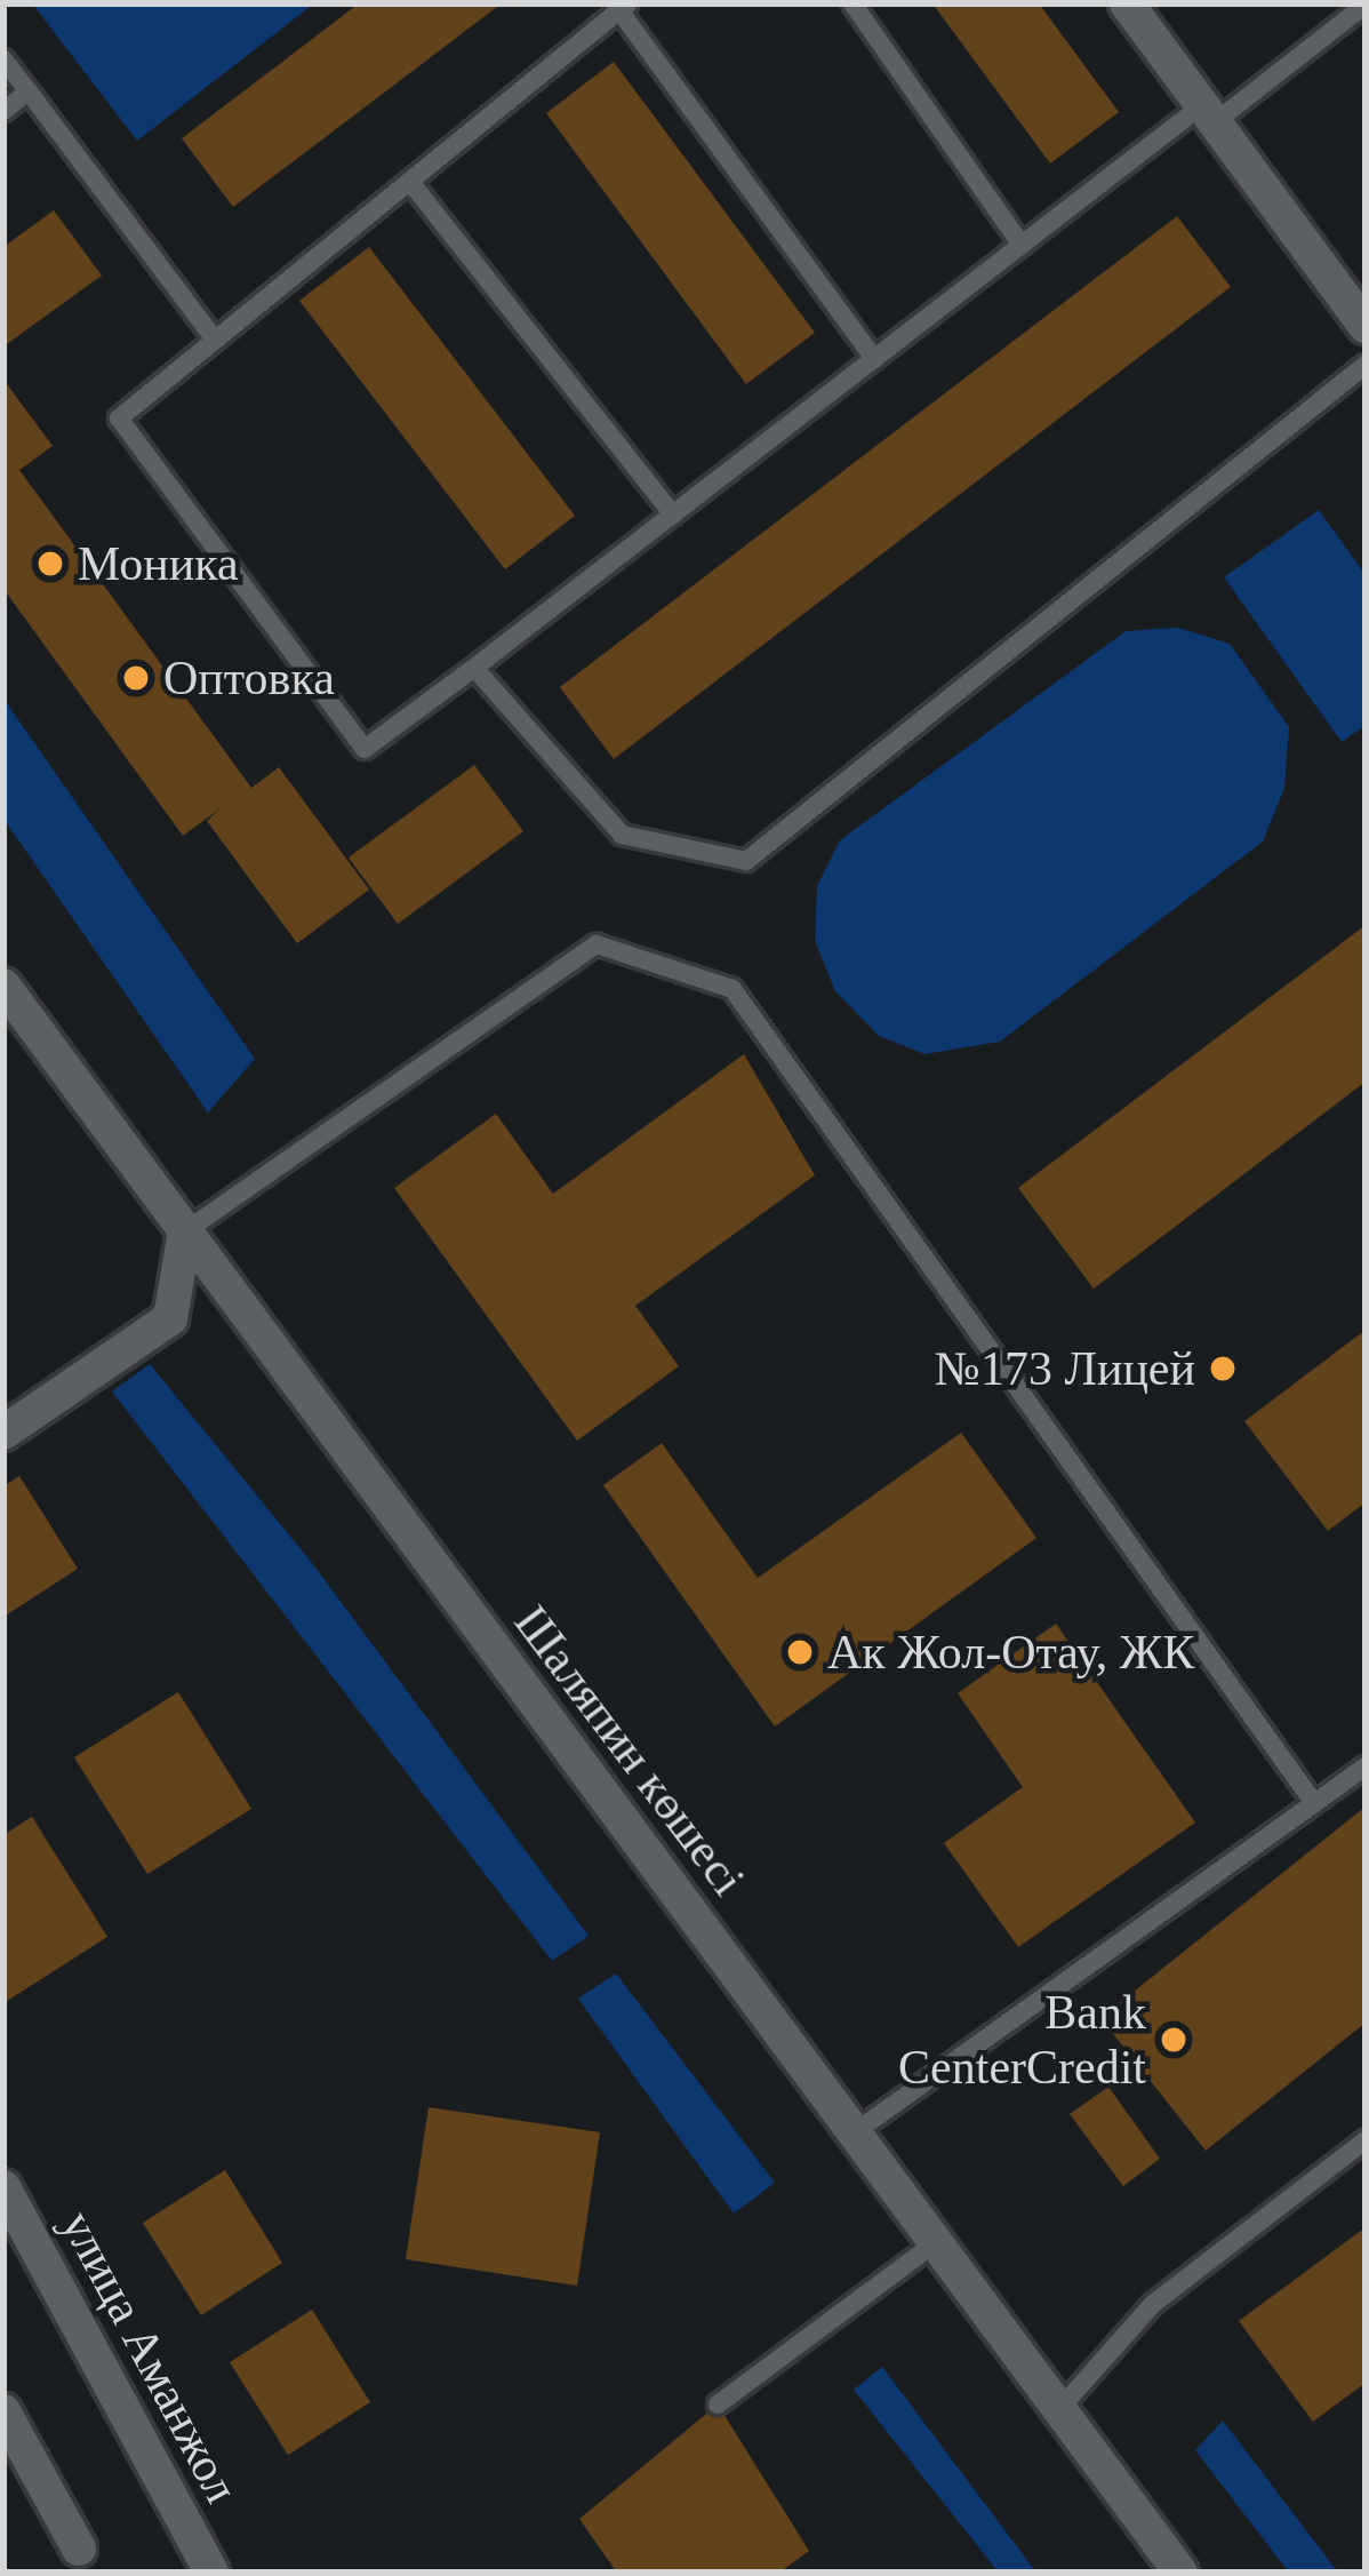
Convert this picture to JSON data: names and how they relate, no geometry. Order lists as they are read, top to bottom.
{
  "streets": {
    "main road": ["Шаляпин көшесі", "улица Аманжол"]
  },
  "places": [
    "Моника",
    "Оптовка",
    "№173 Лицей",
    "Ак Жол-Отау, ЖК",
    "Bank CenterCredit"
  ]
}
